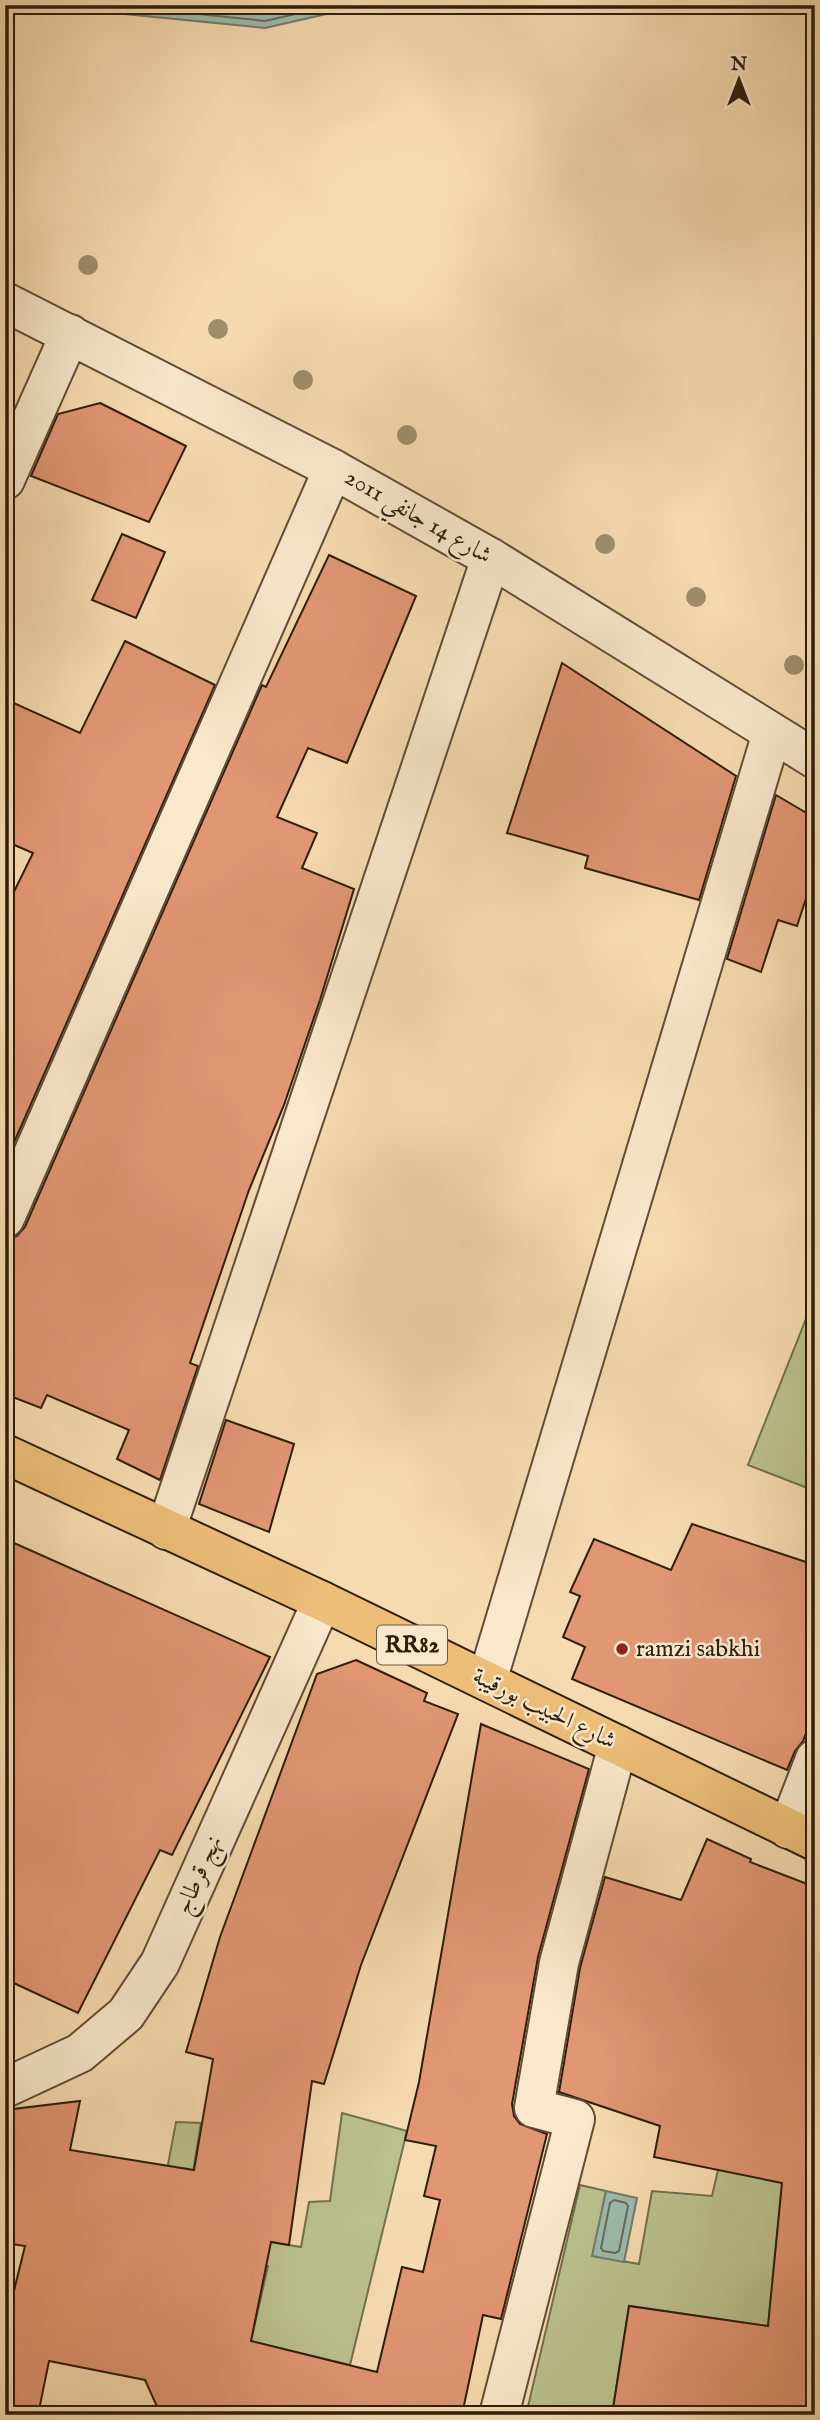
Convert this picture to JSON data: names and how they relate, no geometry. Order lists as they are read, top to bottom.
{
  "streets": {
    "main road": ["RR82", "شارع الحبيب بورقيبة"],
    "street": ["شارع 14 جانفي 2011", "نهج قرطاج"]
  },
  "crossings": [
    ["شارع الحبيب بورقيبة", "نهج قرطاج"]
  ],
  "places": ["ramzi sabkhi"],
  "north": "top"
}
